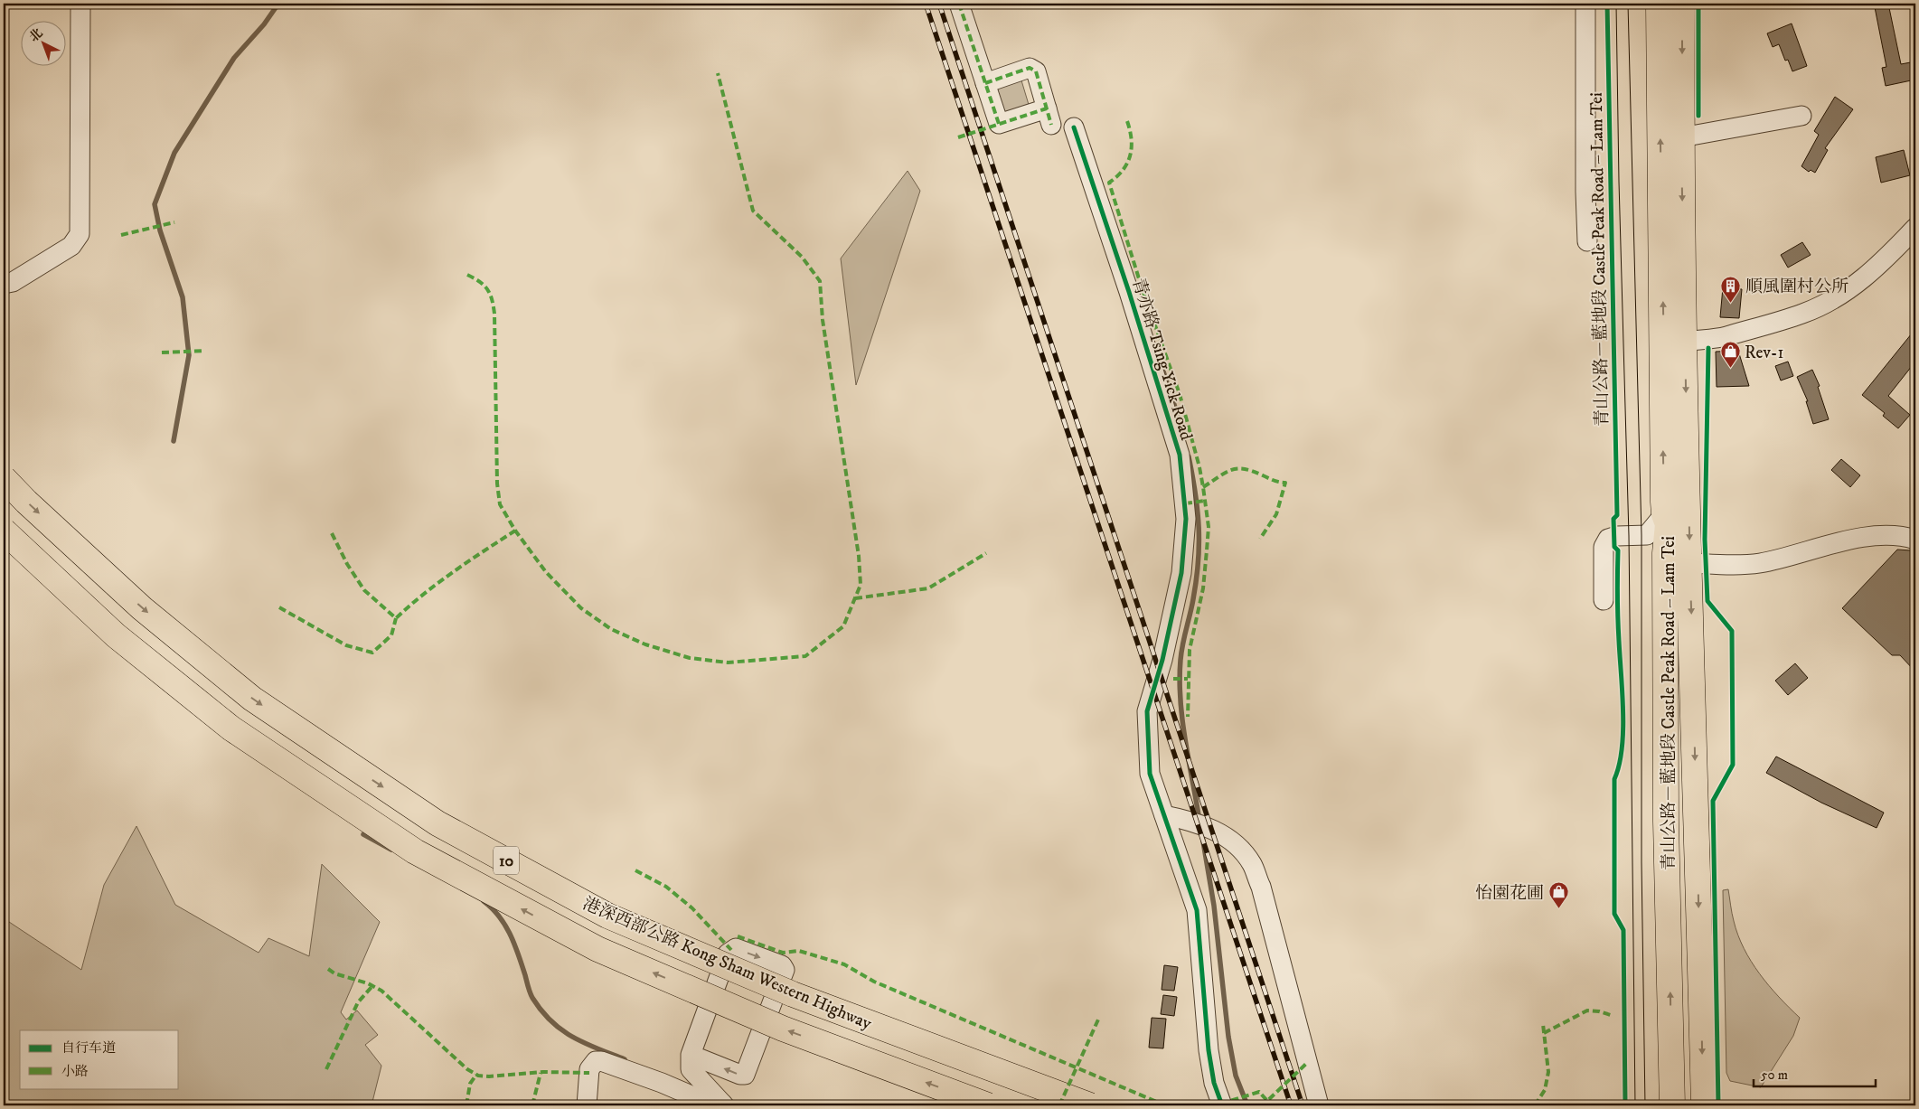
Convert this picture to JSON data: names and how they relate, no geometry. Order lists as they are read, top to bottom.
{
  "streets": {
    "main road": ["青山公路－藍地段 Castle Peak Road – Lam Tei", "10", "港深西部公路 Kong Sham Western Highway"],
    "street": ["青亦路 Tsing Yick Road"]
  },
  "places": {
    "building": ["順風圍村公所"],
    "shop": ["Rev-1", "怡園花圃"]
  },
  "legend": ["自行车道", "小路"],
  "scale_bar": "50 m",
  "north": "top left"
}
